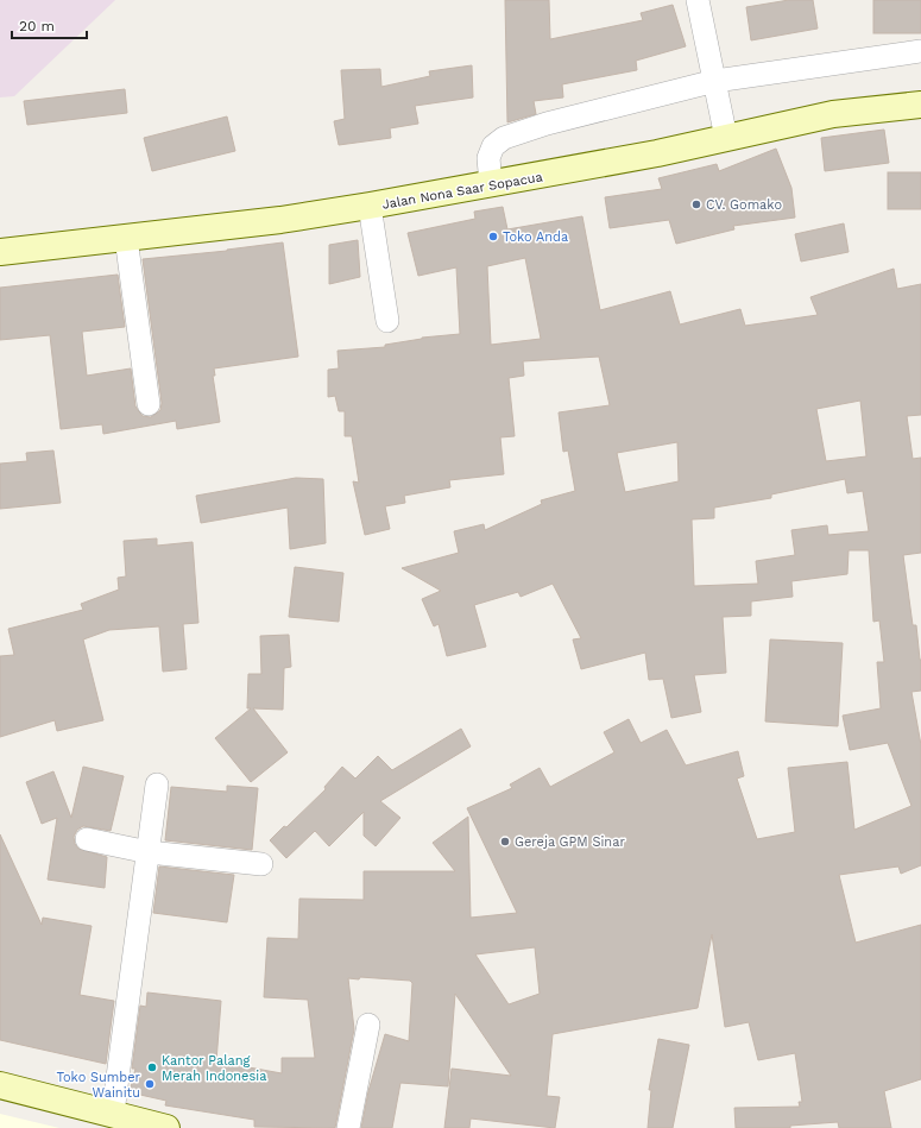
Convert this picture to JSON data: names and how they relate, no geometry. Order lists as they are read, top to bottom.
{
  "streets": {
    "main road": ["Jalan Nona Saar Sopacua"]
  },
  "places": [
    "CV. Gomako",
    "Toko Anda",
    "Gereja GPM Sinar",
    "Kantor Palang Merah Indonesia",
    "Toko Sumber Wainitu"
  ],
  "scale_bar": "20 m"
}
